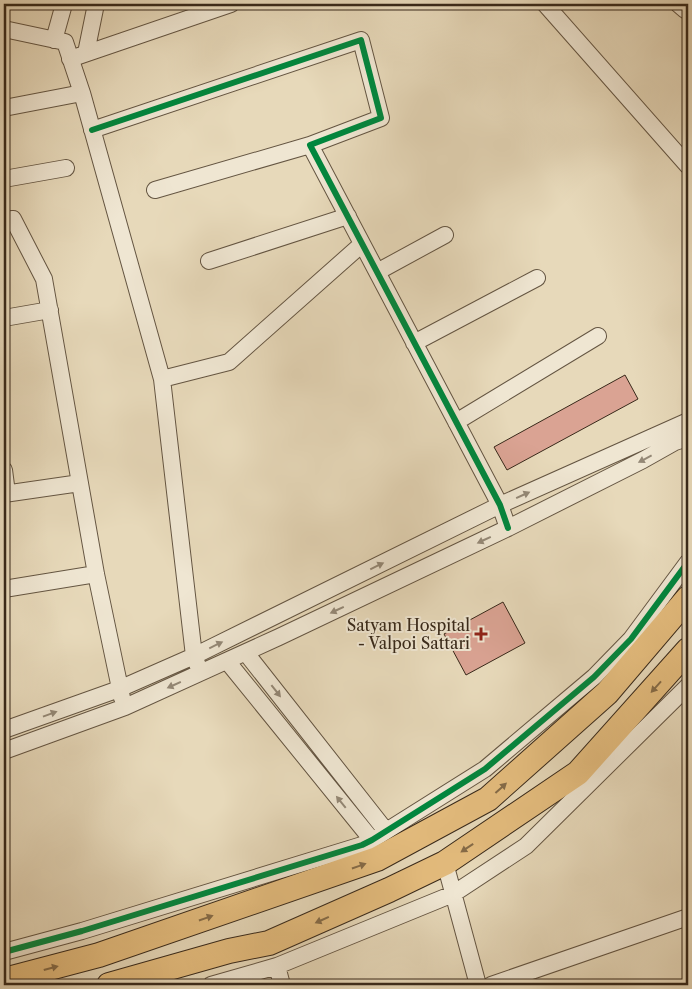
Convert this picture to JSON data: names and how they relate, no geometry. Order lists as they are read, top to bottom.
{
  "places": {
    "health": ["Satyam Hospital - Valpoi Sattari"]
  }
}
